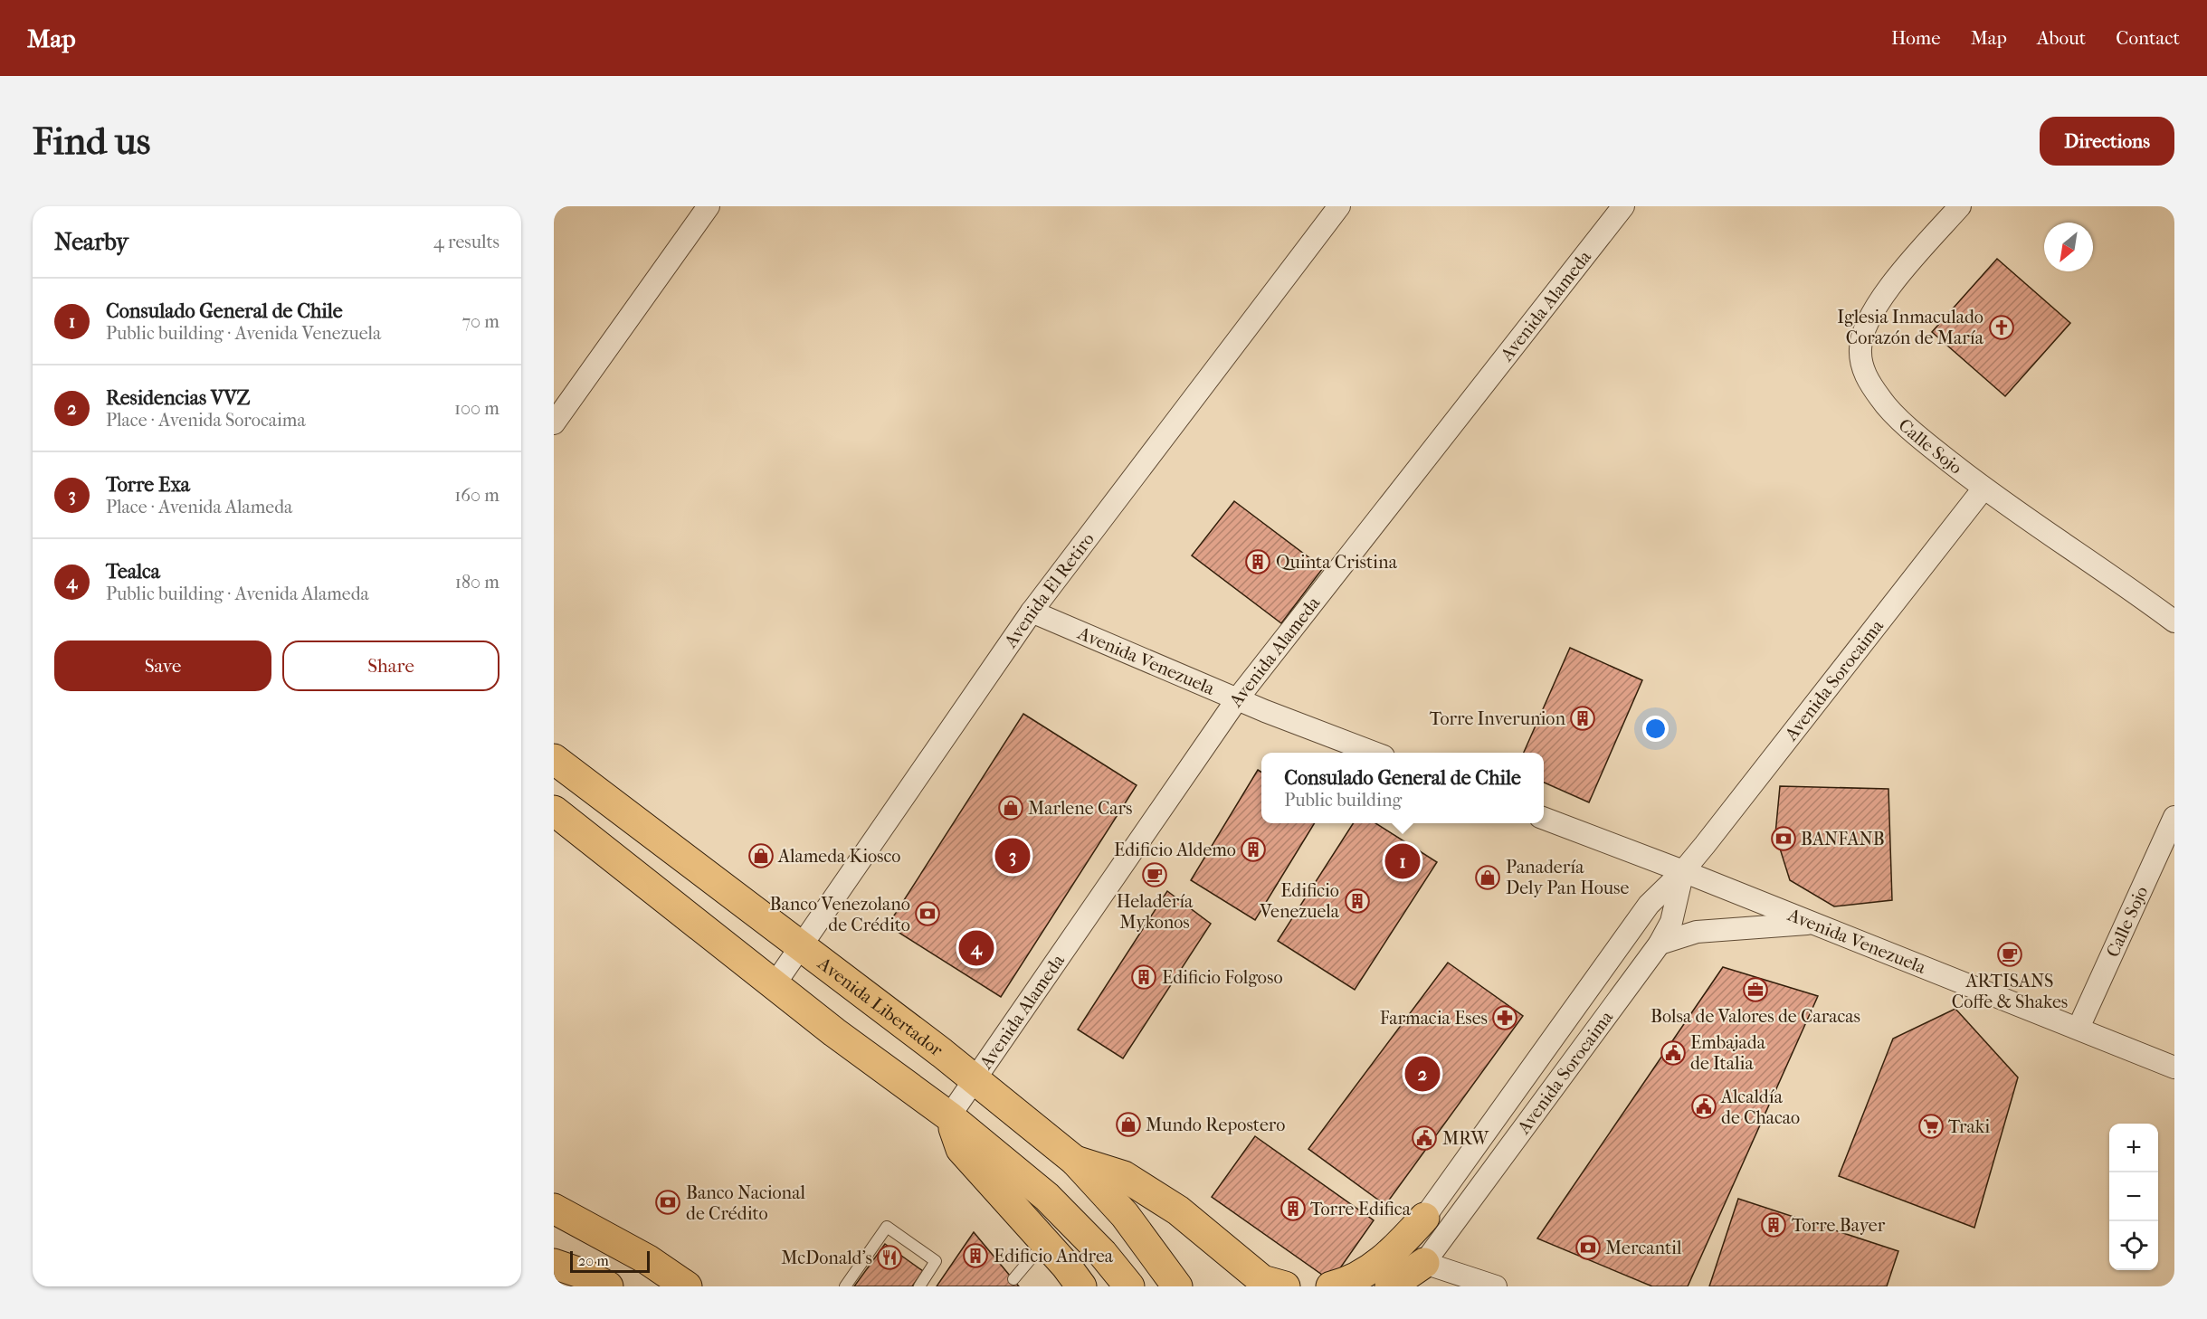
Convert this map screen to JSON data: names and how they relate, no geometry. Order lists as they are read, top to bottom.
{
  "streets": {
    "main road": ["Avenida Libertador"],
    "street": [
      "Avenida Alameda",
      "Calle Sojo",
      "Avenida El Retiro",
      "Avenida Venezuela",
      "Avenida Sorocaima"
    ]
  },
  "crossings": [
    ["Avenida Alameda", "Avenida Venezuela"],
    ["Avenida Alameda", "Avenida Libertador"],
    ["Calle Sojo", "Avenida Venezuela"],
    ["Calle Sojo", "Avenida Sorocaima"],
    ["Avenida El Retiro", "Avenida Venezuela"],
    ["Avenida El Retiro", "Avenida Libertador"],
    ["Avenida Venezuela", "Avenida Sorocaima"]
  ],
  "places": {
    "church": ["Iglesia Inmaculado Corazón de María"],
    "building": [
      "Quinta Cristina",
      "Torre Inverunion",
      "Edificio Aldemo",
      "Edificio Venezuela",
      "Edificio Folgoso",
      "Torre Edifica",
      "Torre Bayer",
      "Edificio Andrea"
    ],
    "shop": [
      "Marlene Cars",
      "Alameda Kiosco",
      "Panadería Dely Pan House",
      "Mundo Repostero"
    ],
    "bank": [
      "BANFANB",
      "Banco Venezolano de Crédito",
      "Banco Nacional de Crédito",
      "Mercantil"
    ],
    "cafe": ["Heladería Mykonos", "ARTISANS Coffe & Shakes"],
    "office": ["Bolsa de Valores de Caracas"],
    "pharmacy": ["Farmacia Eses"],
    "public building": ["Embajada de Italia", "Alcaldía de Chacao", "MRW"],
    "supermarket": ["Traki"],
    "restaurant": ["McDonald's"]
  },
  "scale_bar": "20 m",
  "north": "bottom left",
  "page": {
    "header": "Map",
    "nav": [
      "Home",
      "Map",
      "About",
      "Contact"
    ],
    "buttons": [
      "Directions",
      ["Save", "Share"]
    ],
    "title": "Find us",
    "heading": ["Nearby", "4 results"],
    "list": [
      {
        "mark": "1",
        "name": "Consulado General de Chile",
        "note": "Public building · Avenida Venezuela",
        "value": "70 m"
      },
      {
        "mark": "2",
        "name": "Residencias VVZ",
        "note": "Place · Avenida Sorocaima",
        "value": "100 m"
      },
      {
        "mark": "3",
        "name": "Torre Exa",
        "note": "Place · Avenida Alameda",
        "value": "160 m"
      },
      {
        "mark": "4",
        "name": "Tealca",
        "note": "Public building · Avenida Alameda",
        "value": "180 m"
      }
    ],
    "popup": ["Consulado General de Chile", "Public building"],
    "pins": [
      "3",
      "1",
      "4",
      "2"
    ],
    "map_buttons": ["+", "−"],
    "scale": "20 m"
  }
}
